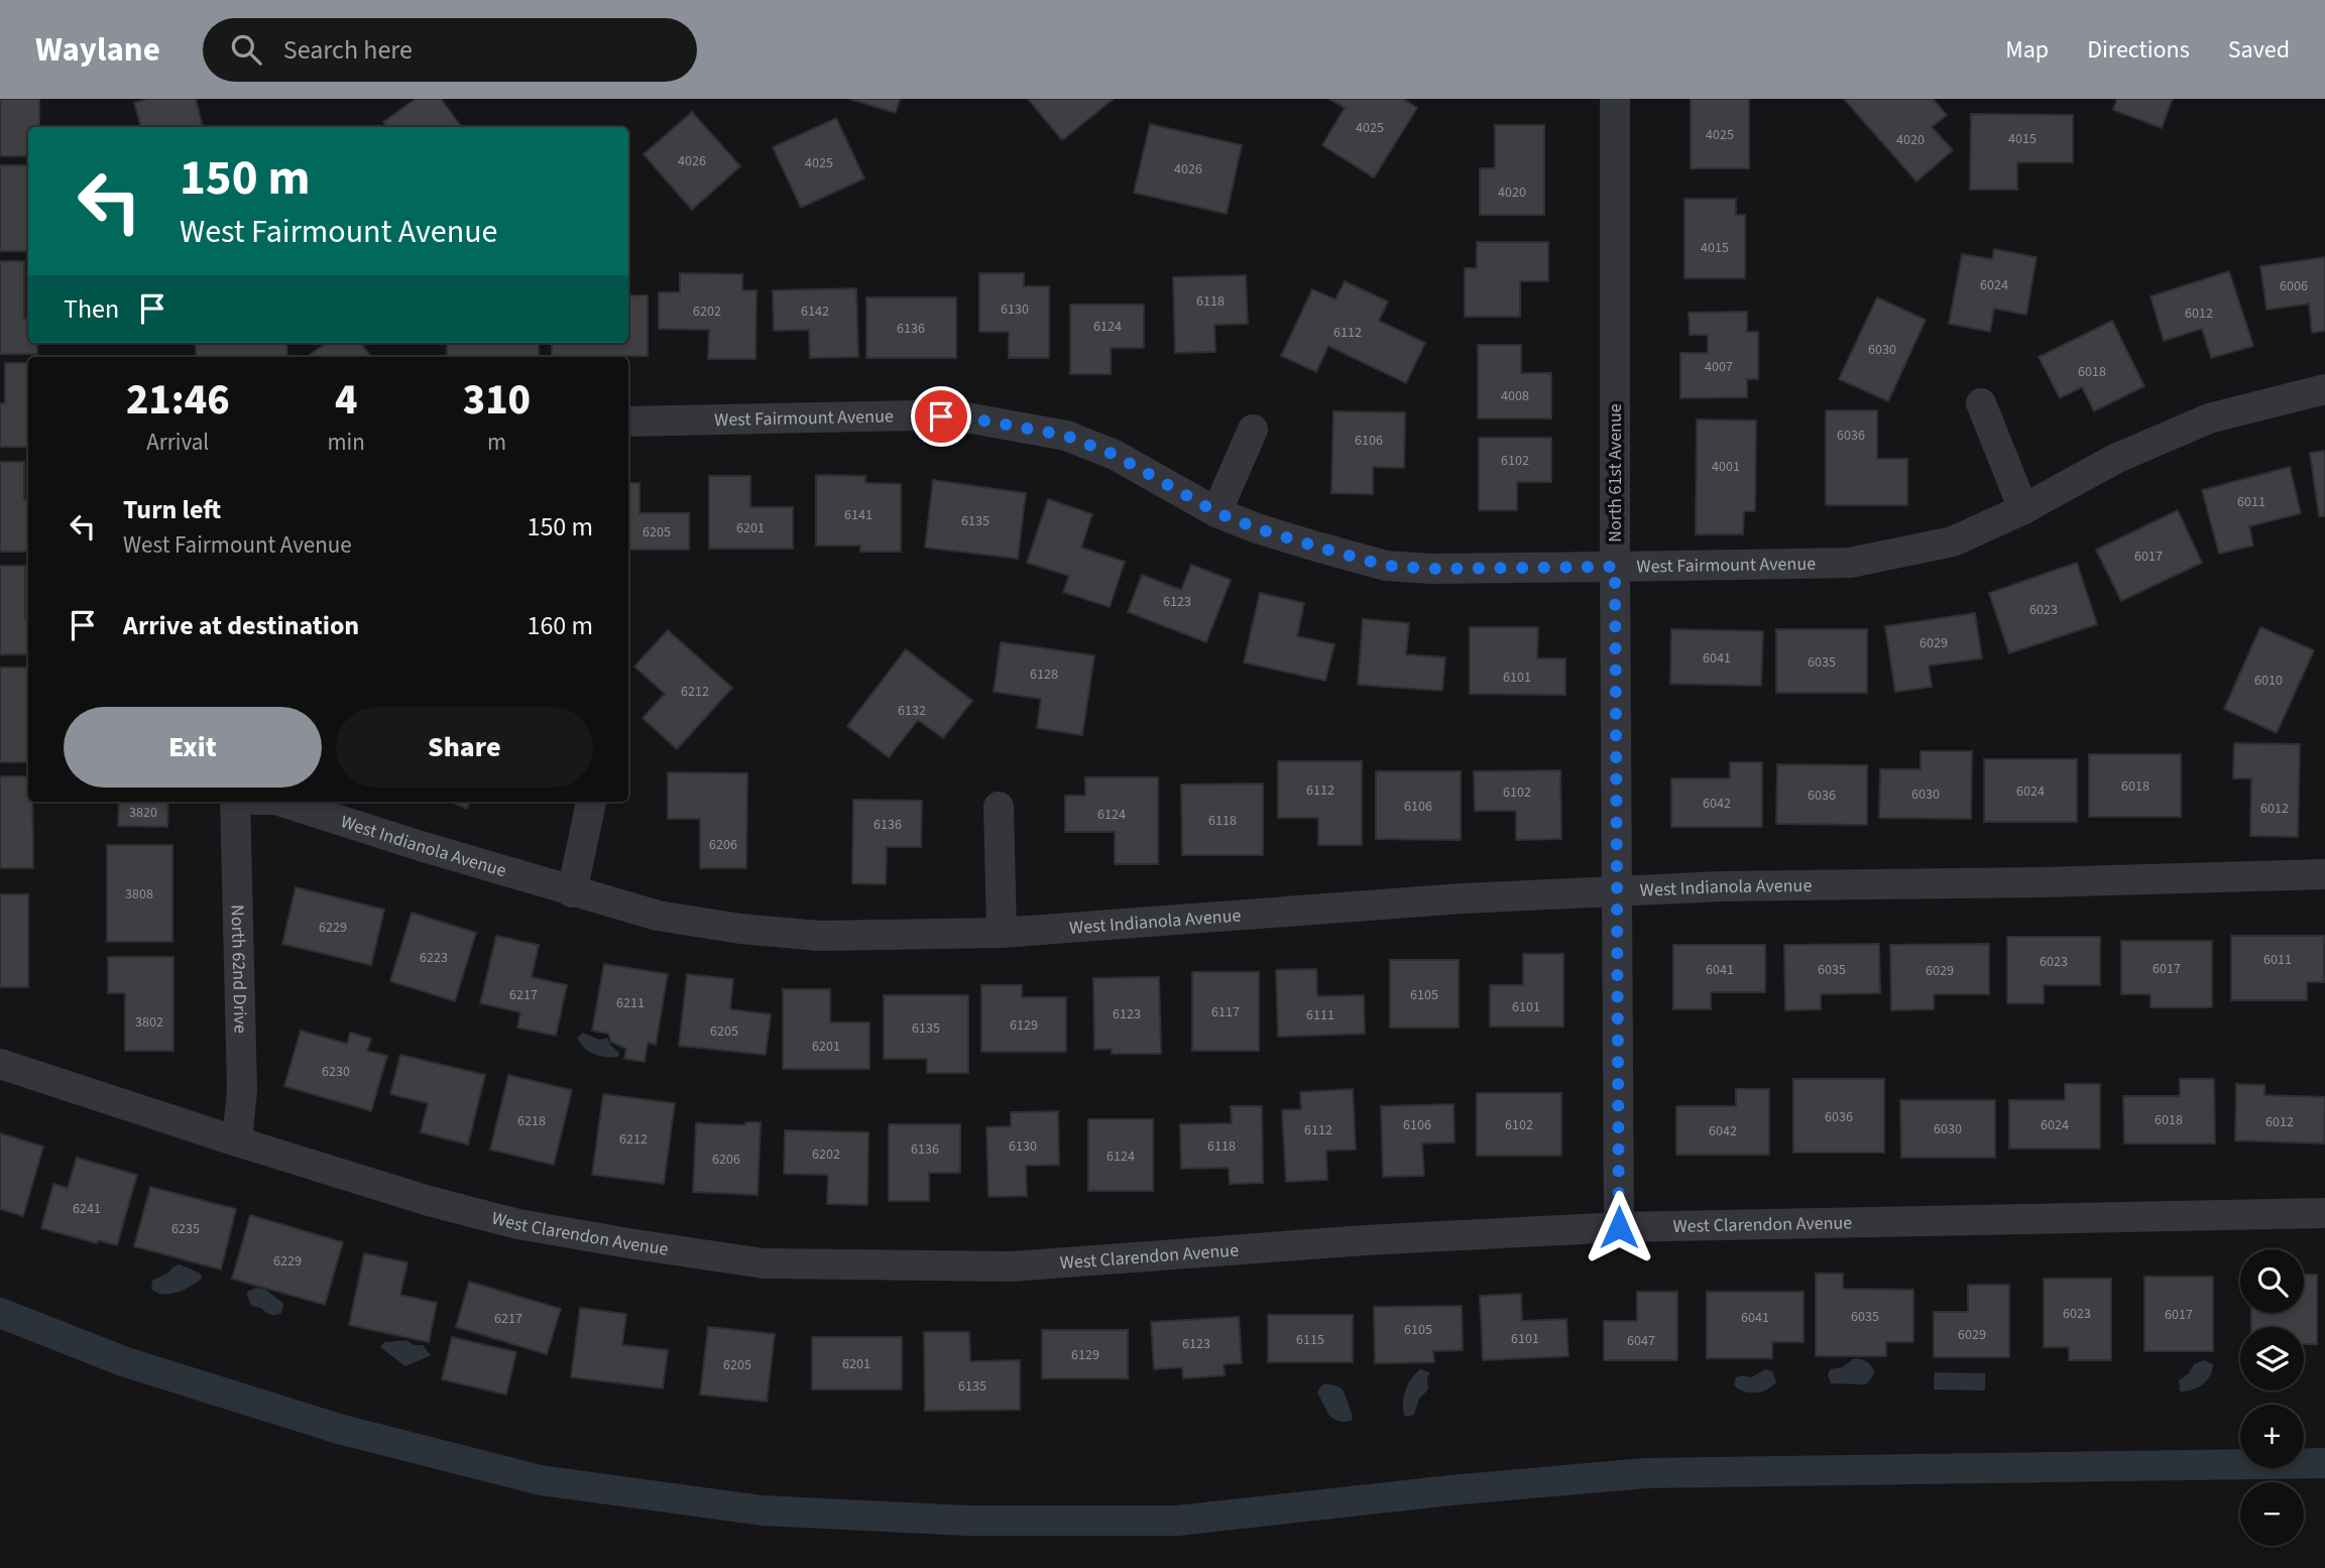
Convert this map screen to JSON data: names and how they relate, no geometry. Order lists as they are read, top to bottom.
{
  "streets": {
    "street": [
      "West Fairmount Avenue",
      "North 61st Avenue",
      "West Indianola Avenue",
      "North 62nd Drive",
      "West Clarendon Avenue"
    ]
  },
  "crossings": [
    ["West Fairmount Avenue", "North 61st Avenue"],
    ["North 61st Avenue", "West Indianola Avenue"],
    ["North 61st Avenue", "West Clarendon Avenue"],
    ["North 62nd Drive", "West Clarendon Avenue"]
  ],
  "house_numbers": [
    "4025",
    "4025",
    "4015",
    "4020",
    "4026",
    "4025",
    "4026",
    "4020",
    "4015",
    "6024",
    "6006",
    "6118",
    "6130",
    "6202",
    "6142",
    "6012",
    "6124",
    "6136",
    "6112",
    "6030",
    "4007",
    "6018",
    "4008",
    "6036",
    "6106",
    "6102",
    "4001",
    "6011",
    "6141",
    "6135",
    "6201",
    "6205",
    "6017",
    "6123",
    "6023",
    "6029",
    "6041",
    "6035",
    "6128",
    "6101",
    "6010",
    "6212",
    "6132",
    "6018",
    "6112",
    "6024",
    "6102",
    "6030",
    "6036",
    "6042",
    "6106",
    "6012",
    "3820",
    "6124",
    "6118",
    "6136",
    "6206",
    "3808",
    "6229",
    "6223",
    "6011",
    "6023",
    "6017",
    "6041",
    "6035",
    "6029",
    "6217",
    "6105",
    "6211",
    "6101",
    "6117",
    "6123",
    "6111",
    "3802",
    "6129",
    "6135",
    "6205",
    "6201",
    "6230",
    "6036",
    "6018",
    "6218",
    "6012",
    "6106",
    "6102",
    "6024",
    "6030",
    "6112",
    "6042",
    "6212",
    "6130",
    "6118",
    "6136",
    "6202",
    "6124",
    "6206",
    "6241",
    "6235",
    "6229",
    "6023",
    "6017",
    "6035",
    "6041",
    "6217",
    "6105",
    "6029",
    "6101",
    "6115",
    "6047",
    "6123",
    "6129",
    "6201",
    "6205",
    "6135"
  ],
  "page": {
    "header": "Waylane",
    "search": "Search here",
    "nav": ["Map", "Directions", "Saved"],
    "turn": ["150 m", "West Fairmount Avenue"],
    "then": "Then",
    "eta": [
      "21:46",
      "Arrival",
      "4",
      "min",
      "310",
      "m"
    ],
    "list": [
      {
        "name": "Turn left",
        "note": "West Fairmount Avenue",
        "value": "150 m"
      },
      {
        "name": "Arrive at destination",
        "value": "160 m"
      }
    ],
    "buttons": ["Exit", "Share"],
    "map_buttons": ["+", "−"]
  }
}
